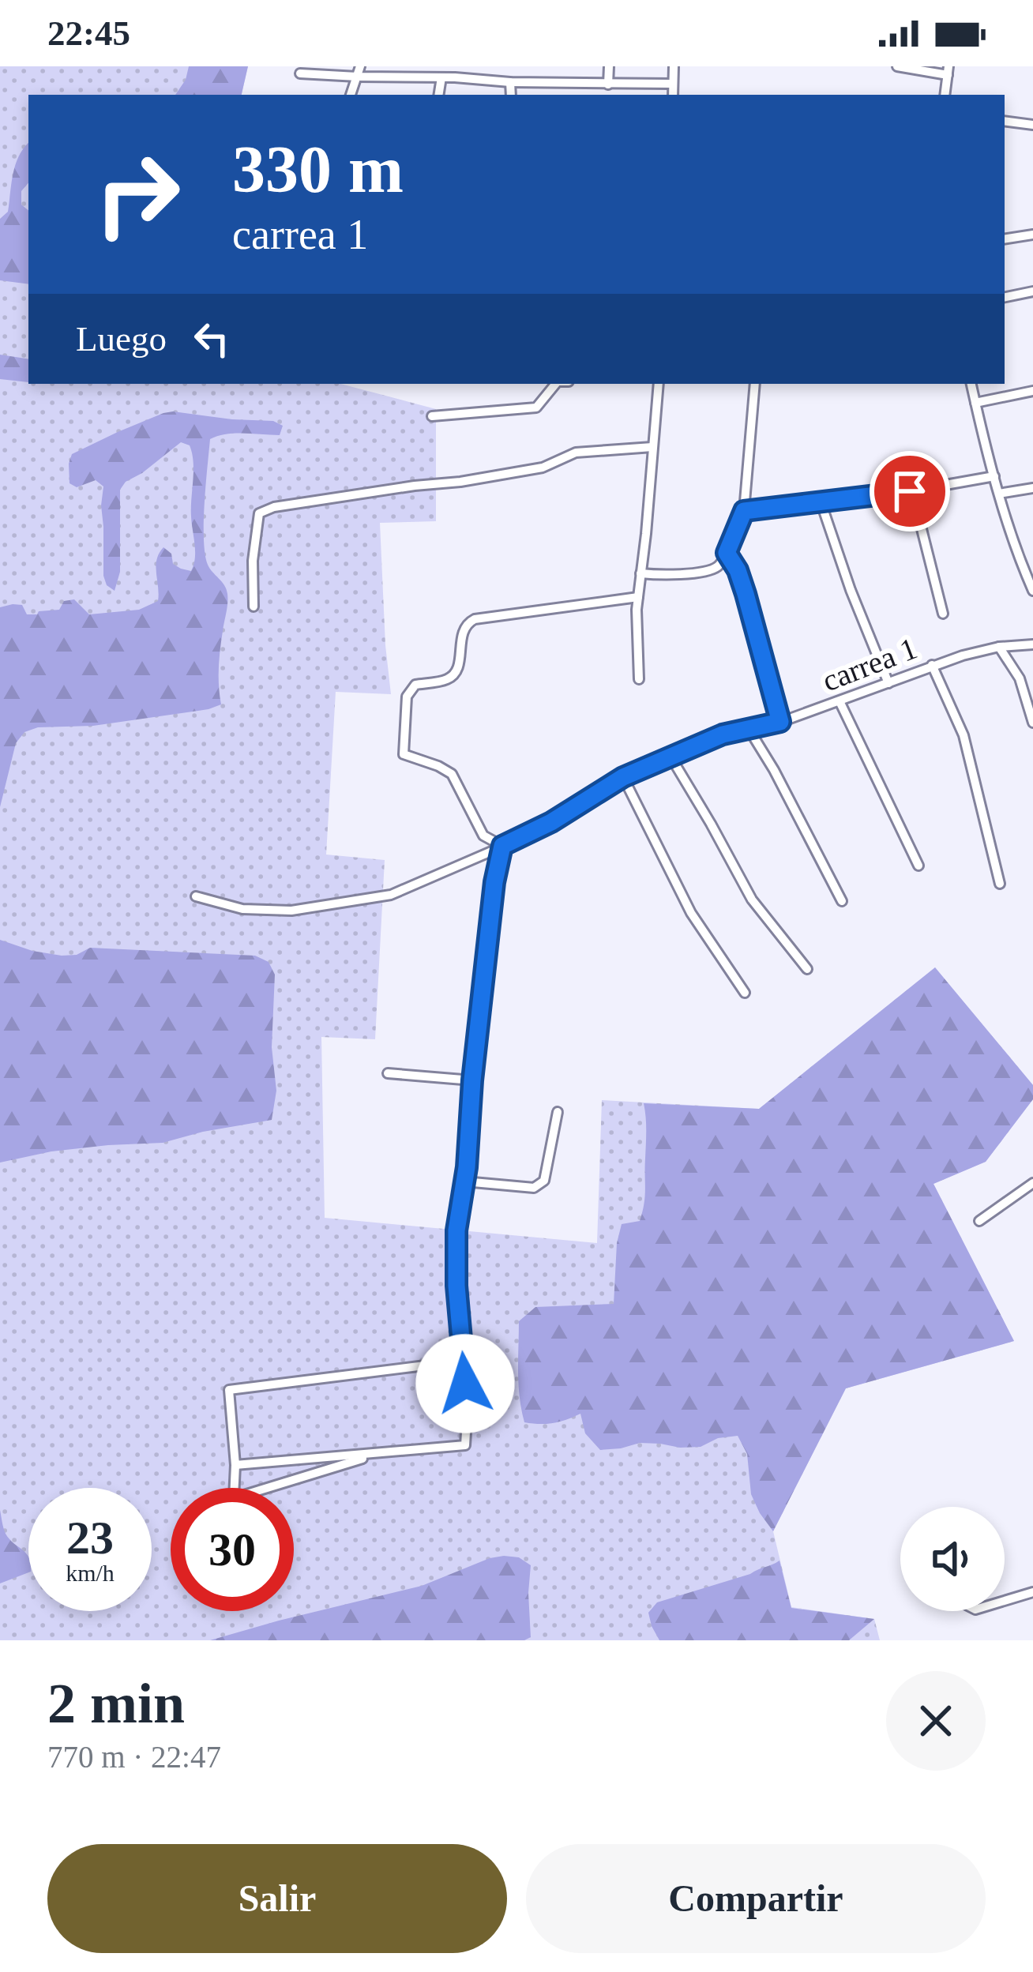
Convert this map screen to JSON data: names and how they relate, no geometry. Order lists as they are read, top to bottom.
{
  "streets": {
    "street": ["carrea 1"]
  },
  "page": {
    "status": "22:45",
    "turn": ["330 m", "carrea 1"],
    "then": "Luego",
    "speed": "23 km/h",
    "limit": "30",
    "heading": ["2 min", "770 m · 22:47"],
    "buttons": ["Salir", "Compartir"]
  }
}
